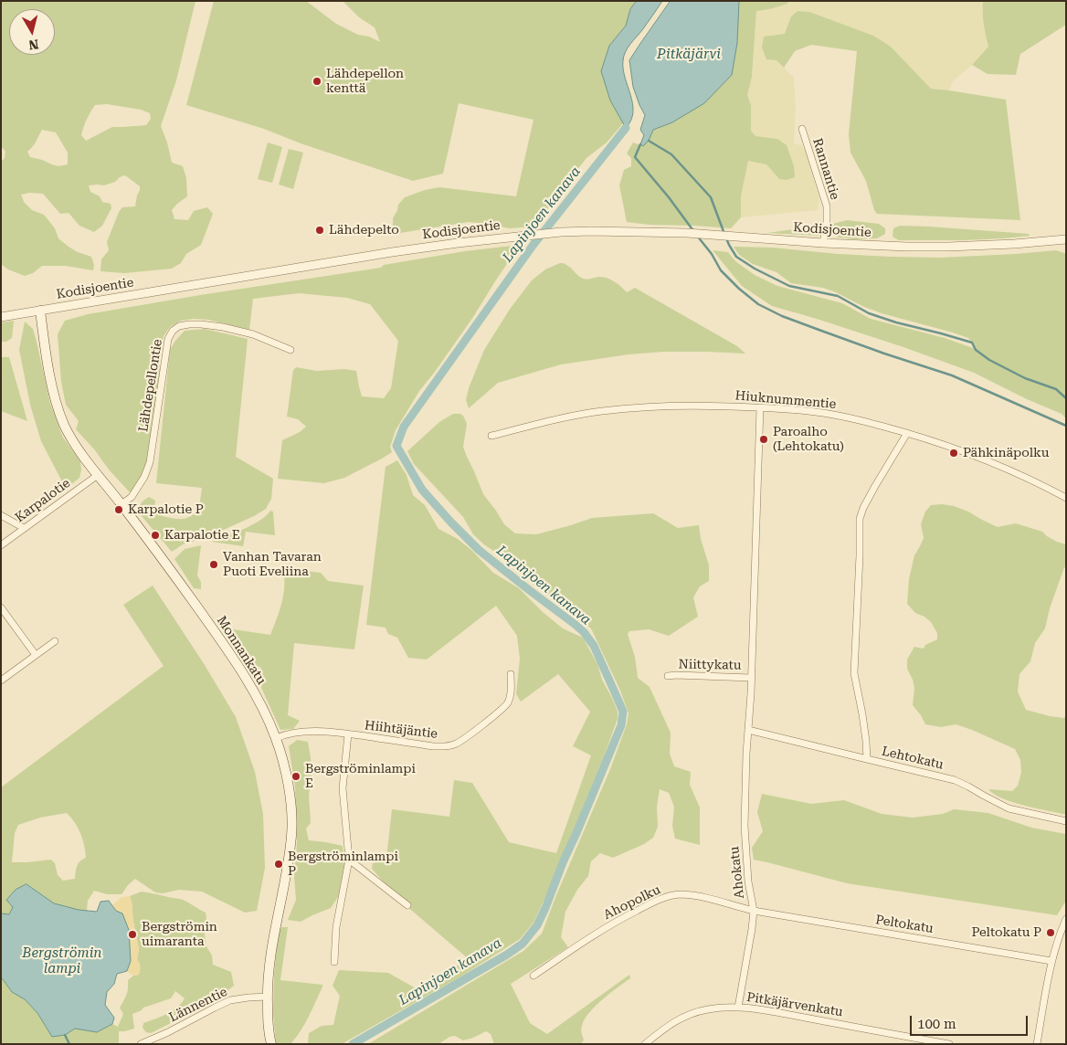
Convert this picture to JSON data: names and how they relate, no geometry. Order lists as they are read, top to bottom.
{
  "streets": {
    "main road": ["Monnankatu"],
    "street": [
      "Rannantie",
      "Kodisjoentie",
      "Lähdepellontie",
      "Hiuknummentie",
      "Karpalotie",
      "Niittykatu",
      "Hiihtäjäntie",
      "Lehtokatu",
      "Ahokatu",
      "Ahopolku",
      "Peltokatu",
      "Lännentie",
      "Pitkäjärvenkatu"
    ]
  },
  "crossings": [
    ["Rannantie", "Kodisjoentie"],
    ["Kodisjoentie", "Monnankatu"],
    ["Lähdepellontie", "Monnankatu"],
    ["Karpalotie", "Monnankatu"],
    ["Monnankatu", "Hiihtäjäntie"],
    ["Monnankatu", "Lännentie"],
    ["Lehtokatu", "Ahokatu"],
    ["Ahokatu", "Ahopolku"],
    ["Ahokatu", "Peltokatu"],
    ["Ahokatu", "Pitkäjärvenkatu"],
    ["Ahopolku", "Peltokatu"]
  ],
  "water": ["Pitkäjärvi", "Lapinjoen kanava", "Bergströmin lampi"],
  "places": [
    "Lähdepellon kenttä",
    "Lähdepelto",
    "Paroalho (Lehtokatu)",
    "Pähkinäpolku",
    "Karpalotie P",
    "Karpalotie E",
    "Vanhan Tavaran Puoti Eveliina",
    "Bergströminlampi E",
    "Bergströminlampi P",
    "Peltokatu P",
    "Bergströmin uimaranta"
  ],
  "scale_bar": "100 m",
  "north": "bottom"
}
